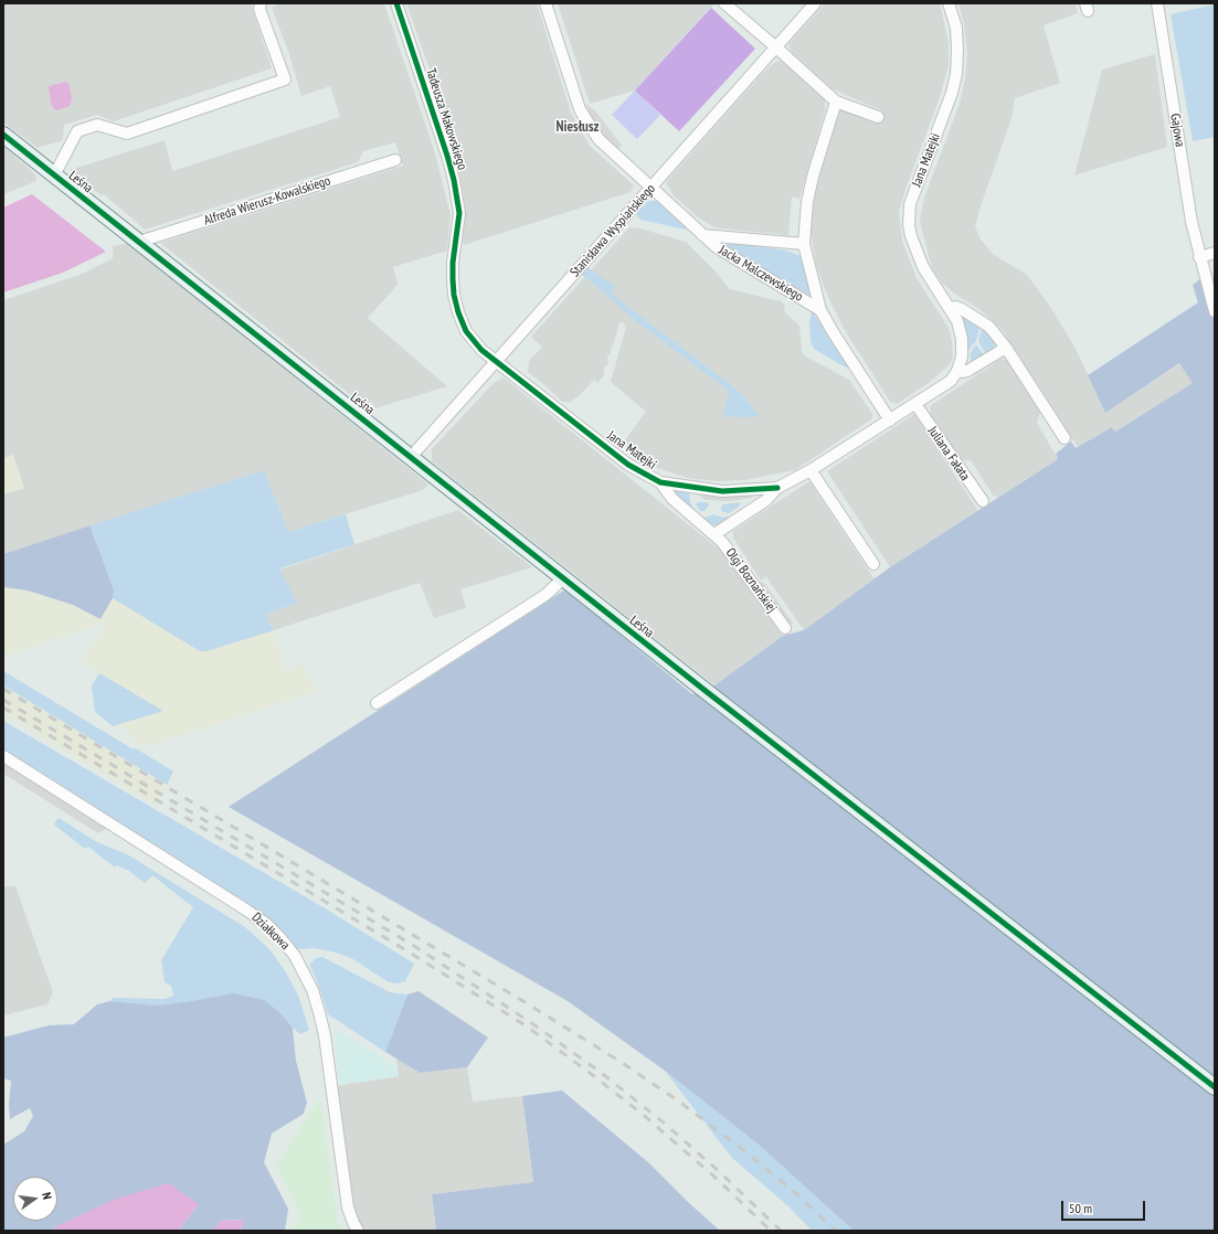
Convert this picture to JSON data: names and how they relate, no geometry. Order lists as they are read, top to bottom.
{
  "streets": {
    "street": [
      "Tadeusza Makowskiego",
      "Gajowa",
      "Jana Matejki",
      "Leśna",
      "Alfreda Wierusz-Kowalskiego",
      "Stanisława Wyspiańskiego",
      "Jacka Malczewskiego",
      "Juliana Fałata",
      "Olgi Boznańskiej",
      "Działkowa"
    ]
  },
  "crossings": [
    ["Tadeusza Makowskiego", "Jana Matejki"],
    ["Tadeusza Makowskiego", "Stanisława Wyspiańskiego"],
    ["Jana Matejki", "Stanisława Wyspiańskiego"],
    ["Jana Matejki", "Jacka Malczewskiego"],
    ["Jana Matejki", "Juliana Fałata"],
    ["Jana Matejki", "Olgi Boznańskiej"],
    ["Leśna", "Alfreda Wierusz-Kowalskiego"],
    ["Leśna", "Stanisława Wyspiańskiego"],
    ["Stanisława Wyspiańskiego", "Jacka Malczewskiego"]
  ],
  "districts": ["Niesłusz"],
  "scale_bar": "50 m",
  "north": "right"
}
